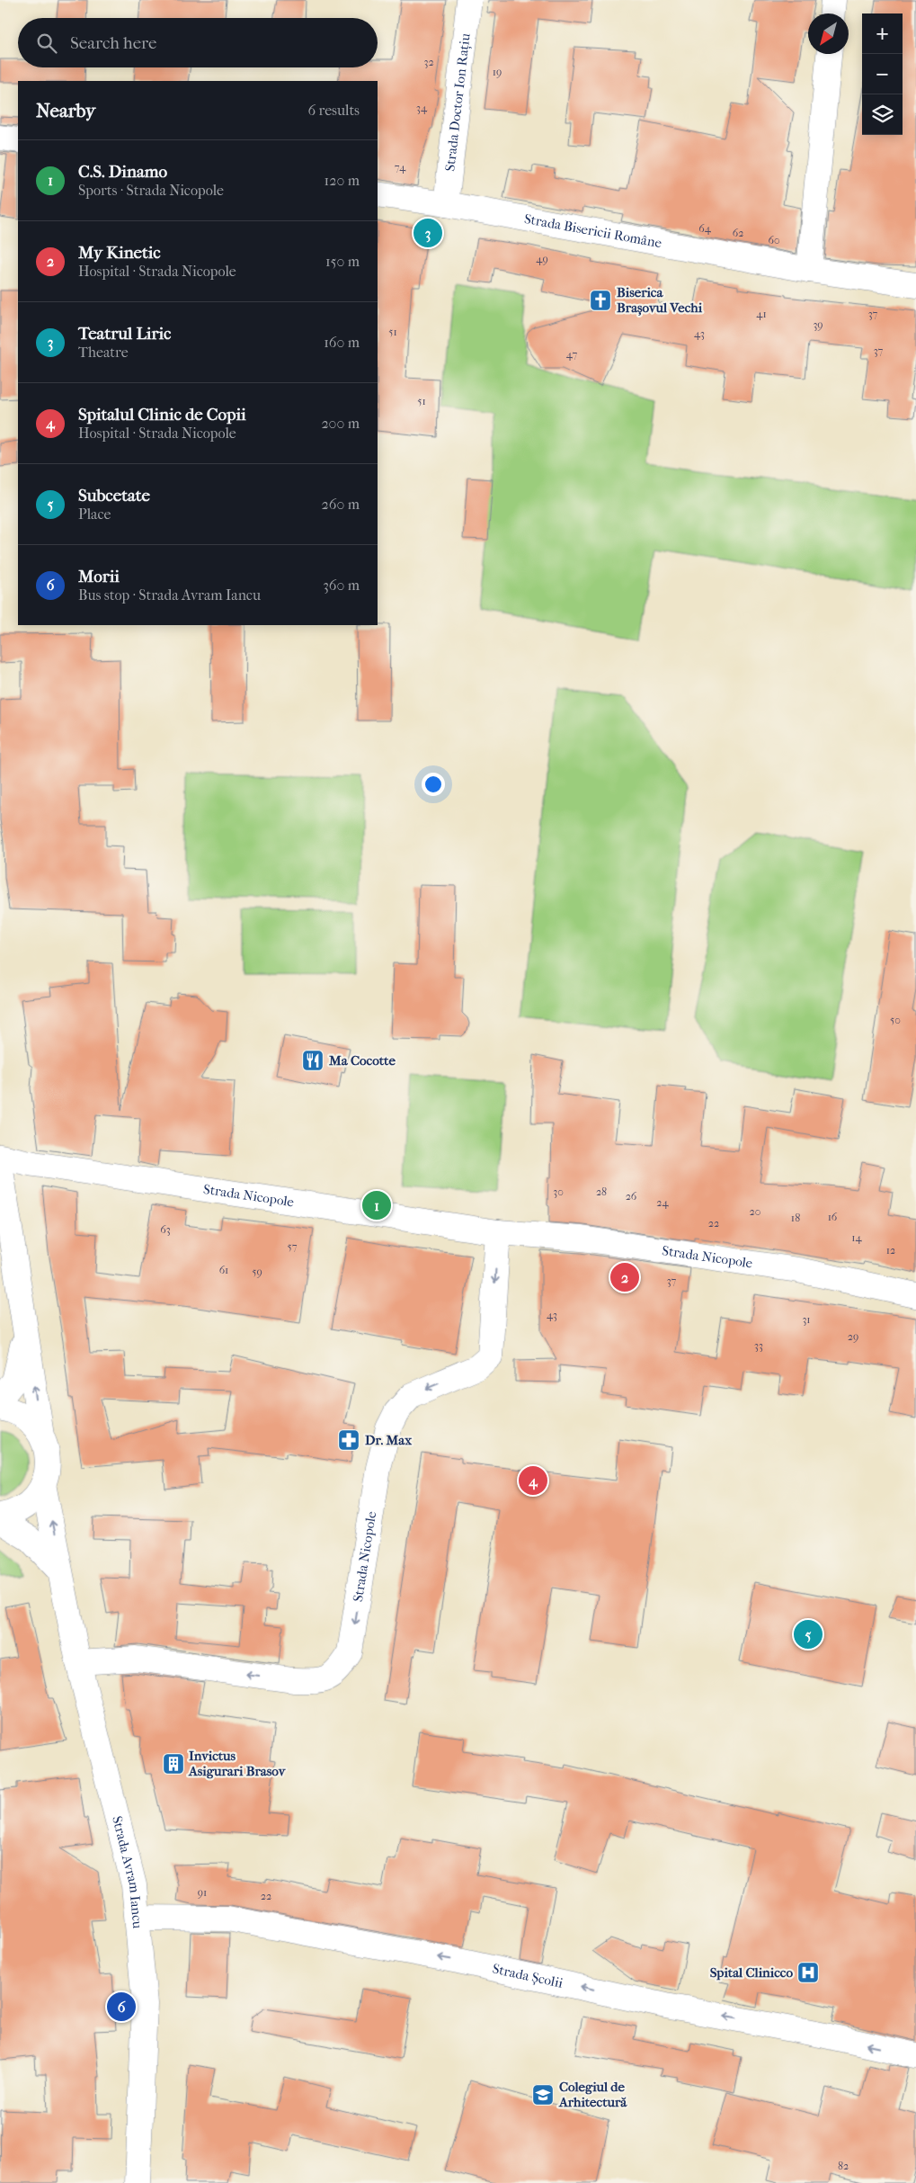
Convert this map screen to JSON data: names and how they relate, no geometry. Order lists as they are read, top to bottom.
{
  "streets": {
    "street": [
      "Strada Doctor Ion Rațiu",
      "Strada Bisericii Române",
      "Strada Nicopole",
      "Strada Avram Iancu",
      "Strada Școlii"
    ]
  },
  "crossings": [
    ["Strada Doctor Ion Rațiu", "Strada Bisericii Române"],
    ["Strada Nicopole", "Strada Avram Iancu"],
    ["Strada Avram Iancu", "Strada Școlii"]
  ],
  "one_way": ["Strada Școlii"],
  "places": {
    "church": ["Biserica Brașovul Vechi"],
    "restaurant": ["Ma Cocotte"],
    "pharmacy": ["Dr. Max"],
    "building": ["Invictus Asigurari Brasov"],
    "hospital": ["Spital Clinicco"],
    "school or university": ["Colegiul de Arhitectură"]
  },
  "house_numbers": [
    "32",
    "19",
    "34",
    "74",
    "64",
    "62",
    "60",
    "49",
    "41",
    "37",
    "39",
    "51",
    "43",
    "37",
    "47",
    "51",
    "50",
    "30",
    "28",
    "26",
    "24",
    "20",
    "16",
    "18",
    "22",
    "63",
    "14",
    "57",
    "12",
    "61",
    "59",
    "37",
    "43",
    "31",
    "29",
    "33",
    "91",
    "22",
    "82"
  ],
  "north": "bottom left",
  "page": {
    "map_buttons": ["+", "−"],
    "search": "Search here",
    "heading": ["Nearby", "6 results"],
    "list": [
      {
        "mark": "1",
        "name": "C.S. Dinamo",
        "note": "Sports · Strada Nicopole",
        "value": "120 m"
      },
      {
        "mark": "2",
        "name": "My Kinetic",
        "note": "Hospital · Strada Nicopole",
        "value": "150 m"
      },
      {
        "mark": "3",
        "name": "Teatrul Liric",
        "note": "Theatre",
        "value": "160 m"
      },
      {
        "mark": "4",
        "name": "Spitalul Clinic de Copii",
        "note": "Hospital · Strada Nicopole",
        "value": "200 m"
      },
      {
        "mark": "5",
        "name": "Subcetate",
        "note": "Place",
        "value": "260 m"
      },
      {
        "mark": "6",
        "name": "Morii",
        "note": "Bus stop · Strada Avram Iancu",
        "value": "360 m"
      }
    ],
    "pins": [
      "3",
      "1",
      "2",
      "4",
      "5",
      "6"
    ]
  }
}
